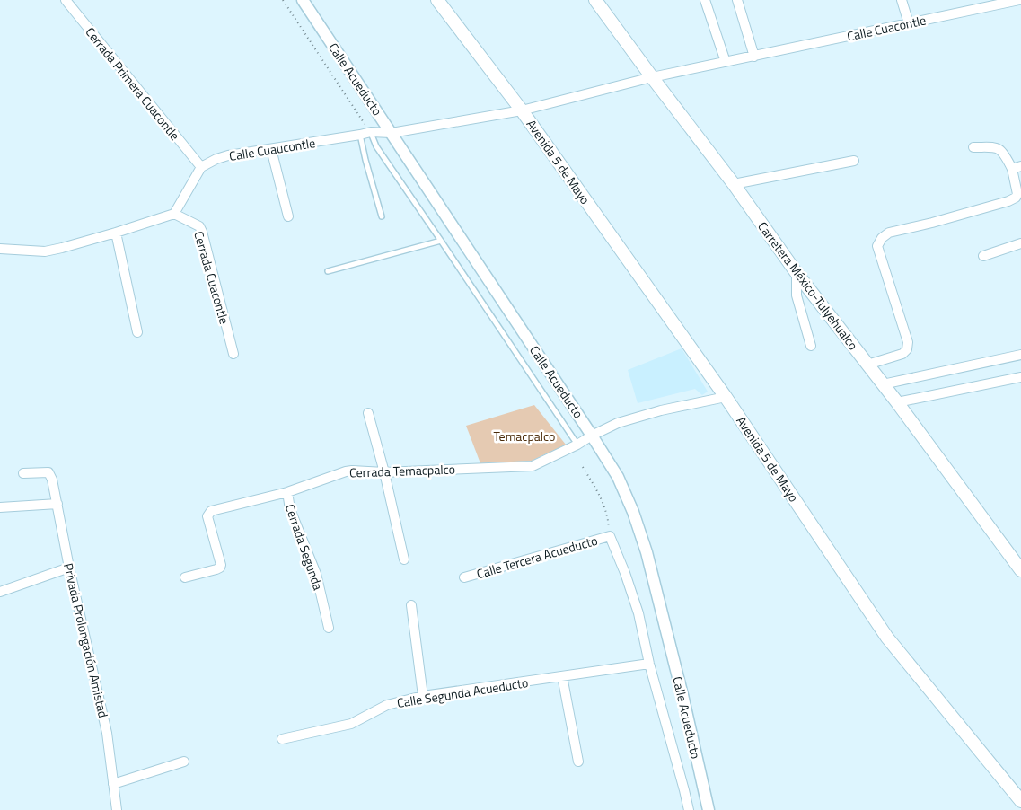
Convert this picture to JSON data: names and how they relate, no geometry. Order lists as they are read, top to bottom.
{
  "streets": {
    "main road": ["Avenida 5 de Mayo", "Carretera México-Tulyehualco"],
    "street": [
      "Calle Cuacontle",
      "Calle Acueducto",
      "Cerrada Primera Cuacontle",
      "Calle Cuaucontle",
      "Cerrada Cuacontle",
      "Cerrada Temacpalco",
      "Cerrada Segunda",
      "Calle Tercera Acueducto",
      "Privada Prolongación Amistad",
      "Calle Segunda Acueducto"
    ]
  },
  "crossings": [
    ["Calle Cuacontle", "Calle Cuaucontle"],
    ["Calle Cuacontle", "Avenida 5 de Mayo"],
    ["Calle Cuacontle", "Carretera México-Tulyehualco"],
    ["Calle Acueducto", "Calle Cuaucontle"],
    ["Calle Acueducto", "Cerrada Temacpalco"],
    ["Calle Acueducto", "Calle Tercera Acueducto"],
    ["Calle Acueducto", "Calle Segunda Acueducto"],
    ["Cerrada Primera Cuacontle", "Calle Cuaucontle"],
    ["Calle Cuaucontle", "Avenida 5 de Mayo"],
    ["Avenida 5 de Mayo", "Cerrada Temacpalco"],
    ["Cerrada Temacpalco", "Cerrada Segunda"]
  ],
  "parks": ["Temacpalco"]
}
